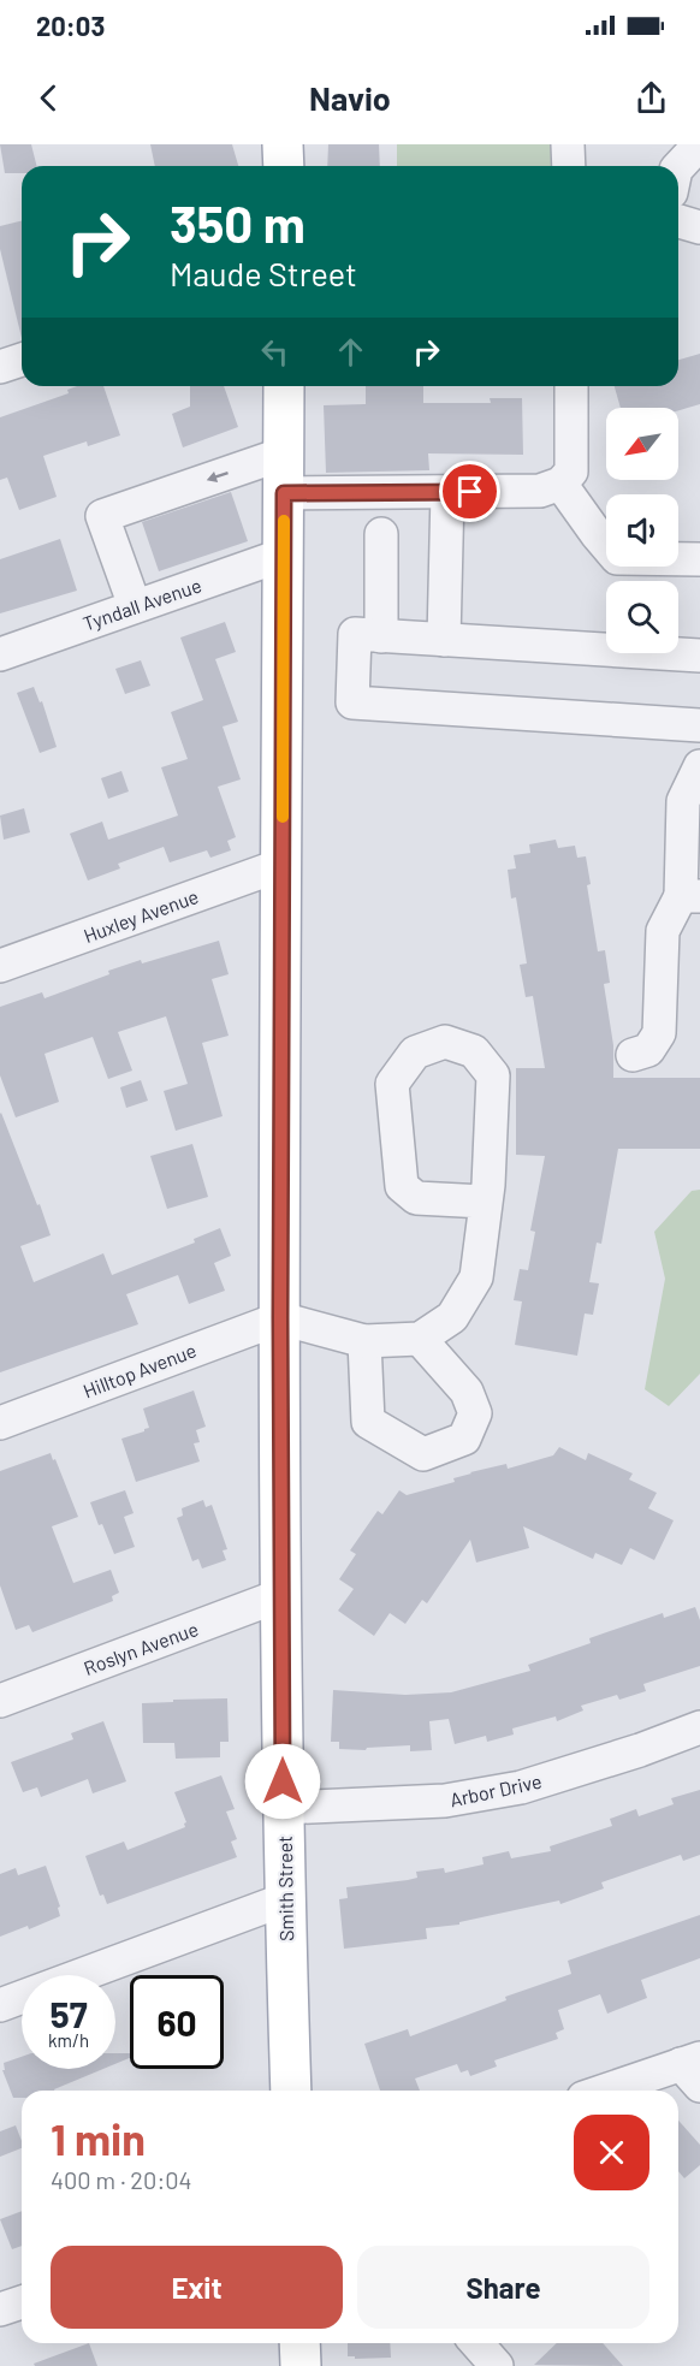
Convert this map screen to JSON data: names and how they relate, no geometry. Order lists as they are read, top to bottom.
{
  "streets": {
    "main road": ["Smith Street"],
    "street": [
      "Tyndall Avenue",
      "Huxley Avenue",
      "Hilltop Avenue",
      "Roslyn Avenue",
      "Arbor Drive"
    ]
  },
  "crossings": [
    ["Tyndall Avenue", "Smith Street"],
    ["Huxley Avenue", "Smith Street"],
    ["Hilltop Avenue", "Smith Street"],
    ["Roslyn Avenue", "Smith Street"],
    ["Arbor Drive", "Smith Street"]
  ],
  "north": "bottom left",
  "page": {
    "status": "20:03",
    "header": "Navio",
    "turn": ["350 m", "Maude Street"],
    "speed": "57 km/h",
    "limit": "60",
    "heading": ["1 min", "400 m · 20:04"],
    "buttons": ["Exit", "Share"]
  }
}
